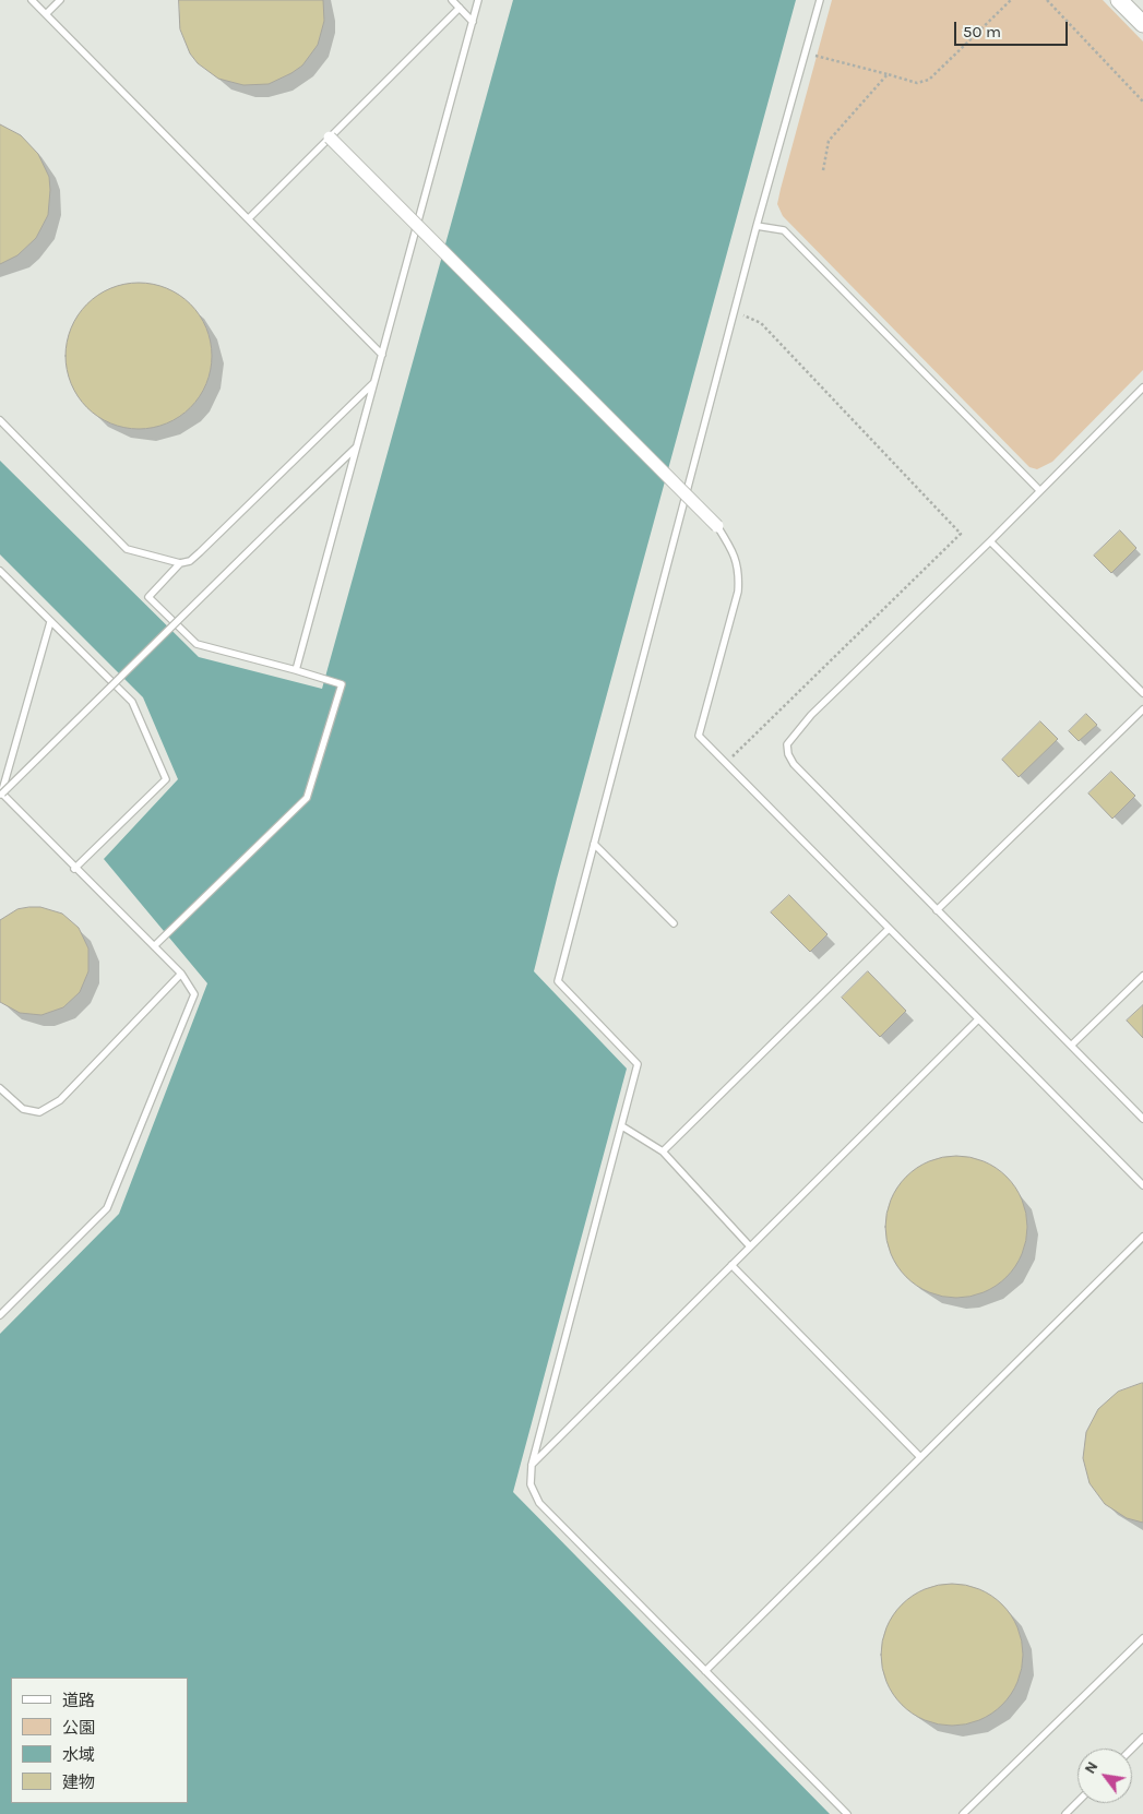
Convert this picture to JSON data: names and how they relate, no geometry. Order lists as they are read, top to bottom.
{
  "legend": [
    "道路",
    "公園",
    "水域",
    "建物"
  ],
  "scale_bar": "50 m",
  "north": "top left"
}
